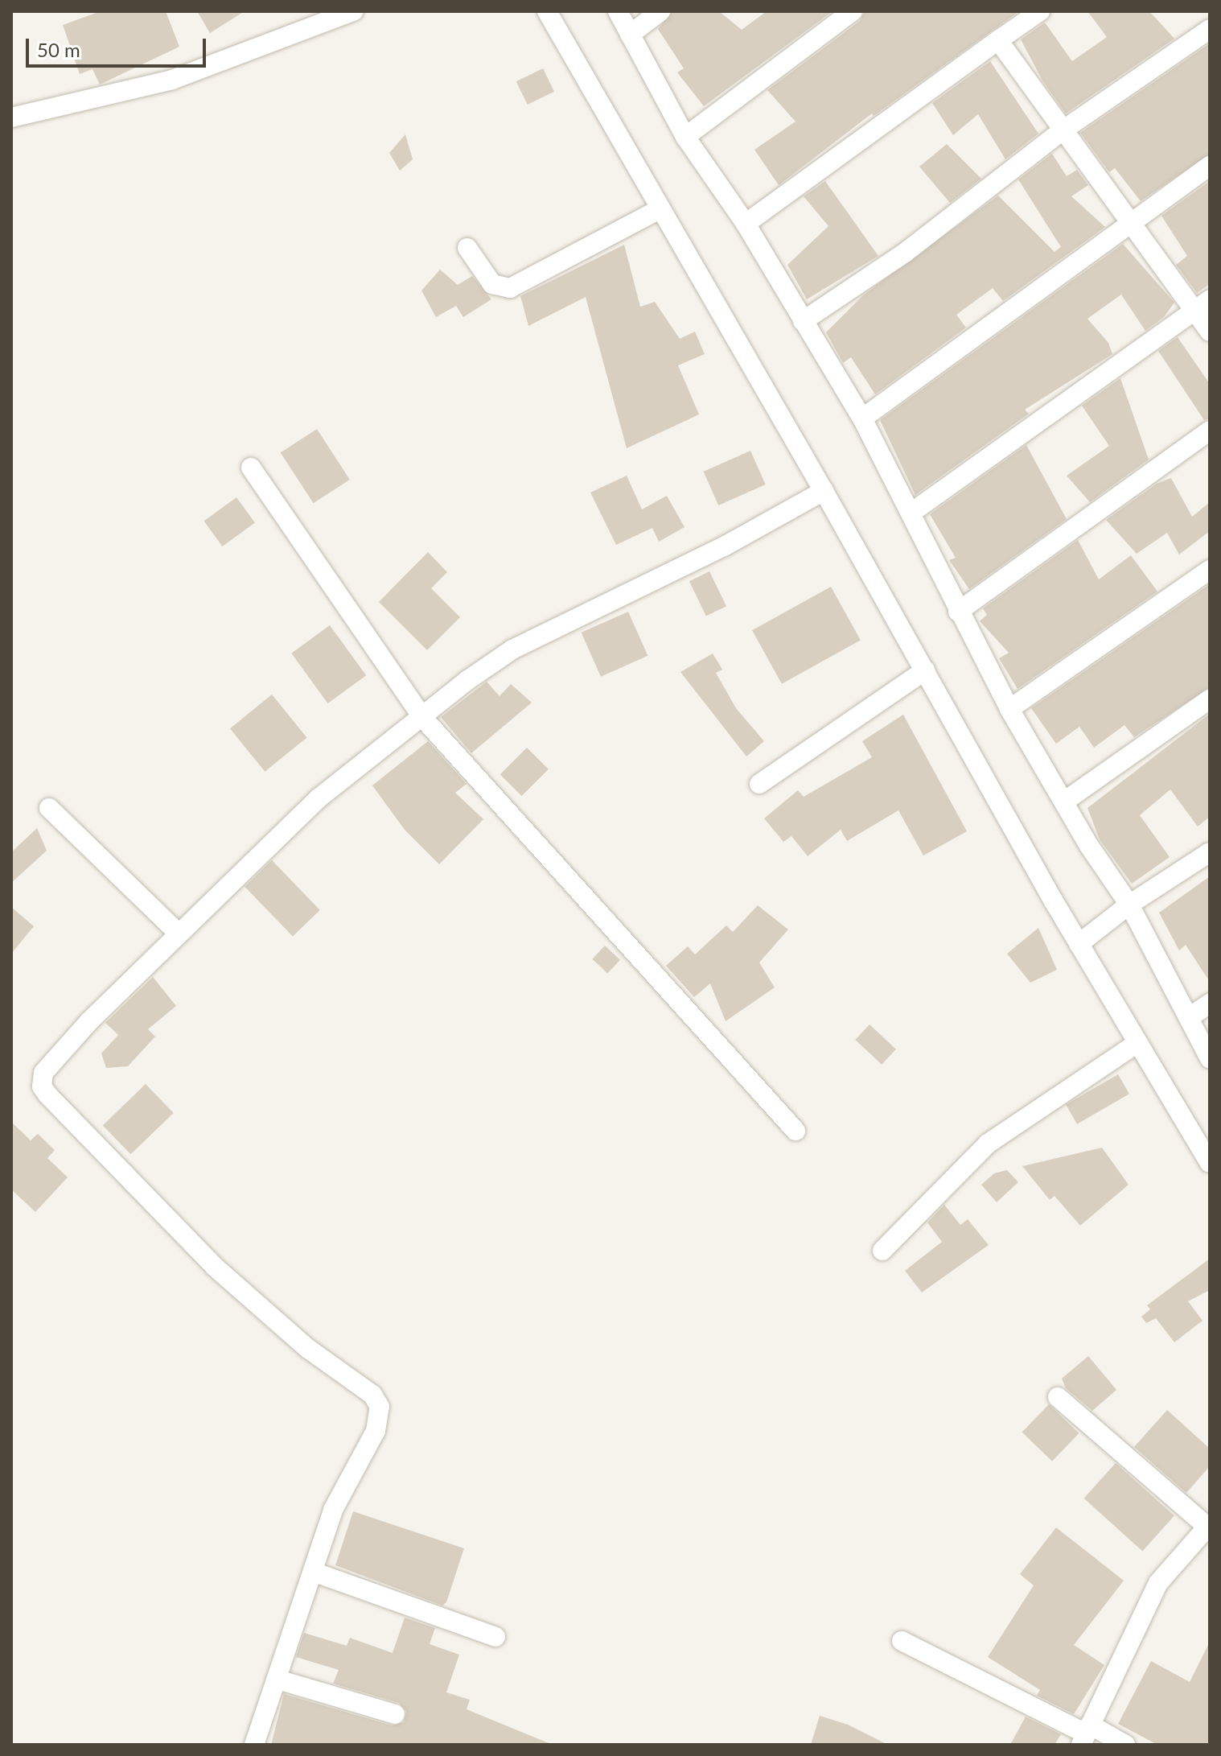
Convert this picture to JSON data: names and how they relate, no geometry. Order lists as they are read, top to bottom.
{
  "scale_bar": "50 m"
}
